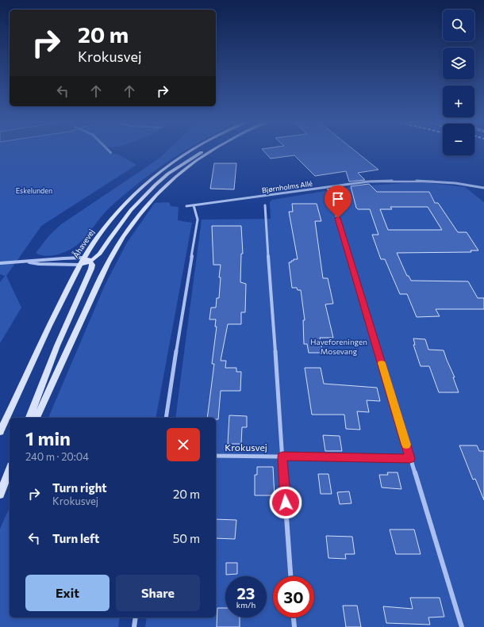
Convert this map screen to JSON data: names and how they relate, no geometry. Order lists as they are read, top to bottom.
{
  "streets": {
    "main road": ["Åhavevej"],
    "street": ["Bjørnholms Allé", "Krokusvej"]
  },
  "parks": ["Eskelunden", "Haveforeningen Mosevang"],
  "page": {
    "map_buttons": ["+", "−"],
    "turn": ["20 m", "Krokusvej"],
    "heading": ["1 min", "240 m · 20:04"],
    "list": [
      {
        "name": "Turn right",
        "note": "Krokusvej",
        "value": "20 m"
      },
      {
        "name": "Turn left",
        "value": "50 m"
      }
    ],
    "buttons": ["Exit", "Share"],
    "speed": "23 km/h",
    "limit": "30"
  }
}
